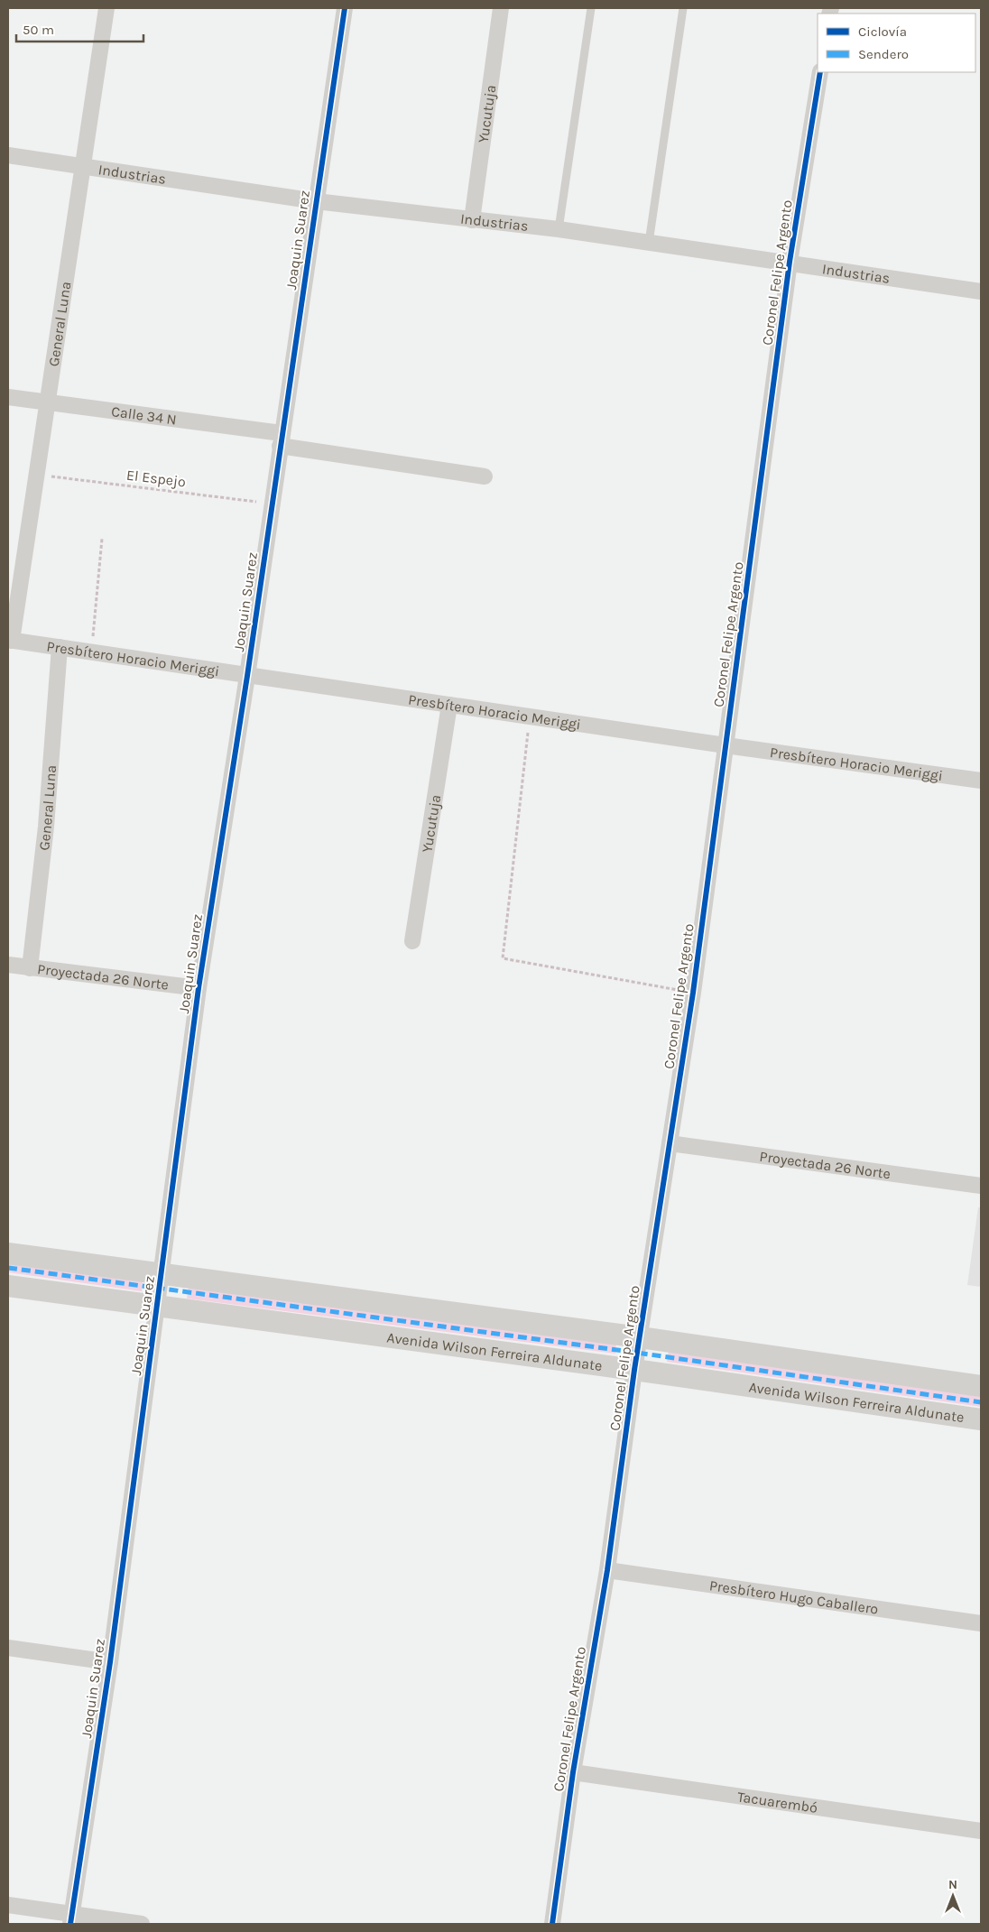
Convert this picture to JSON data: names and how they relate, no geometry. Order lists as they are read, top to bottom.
{
  "streets": {
    "street": [
      "Yucutuja",
      "Industrias",
      "Joaquin Suarez",
      "Coronel Felipe Argento",
      "General Luna",
      "Calle 34 N",
      "Presbítero Horacio Meriggi",
      "Proyectada 26 Norte",
      "Avenida Wilson Ferreira Aldunate",
      "Presbítero Hugo Caballero",
      "Tacuarembó"
    ],
    "path": ["El Espejo"]
  },
  "crossings": [
    ["Yucutuja", "Industrias"],
    ["Yucutuja", "Presbítero Horacio Meriggi"],
    ["Industrias", "Joaquin Suarez"],
    ["Industrias", "Coronel Felipe Argento"],
    ["Industrias", "General Luna"],
    ["Joaquin Suarez", "Calle 34 N"],
    ["Joaquin Suarez", "El Espejo"],
    ["Joaquin Suarez", "Presbítero Horacio Meriggi"],
    ["Joaquin Suarez", "Proyectada 26 Norte"],
    ["Joaquin Suarez", "Avenida Wilson Ferreira Aldunate"],
    ["Coronel Felipe Argento", "Presbítero Horacio Meriggi"],
    ["Coronel Felipe Argento", "Proyectada 26 Norte"],
    ["Coronel Felipe Argento", "Avenida Wilson Ferreira Aldunate"],
    ["Coronel Felipe Argento", "Presbítero Hugo Caballero"],
    ["Coronel Felipe Argento", "Tacuarembó"],
    ["General Luna", "Calle 34 N"],
    ["General Luna", "El Espejo"],
    ["General Luna", "Presbítero Horacio Meriggi"],
    ["General Luna", "Proyectada 26 Norte"]
  ],
  "legend": ["Ciclovía", "Sendero"],
  "scale_bar": "50 m",
  "north": "top"
}
